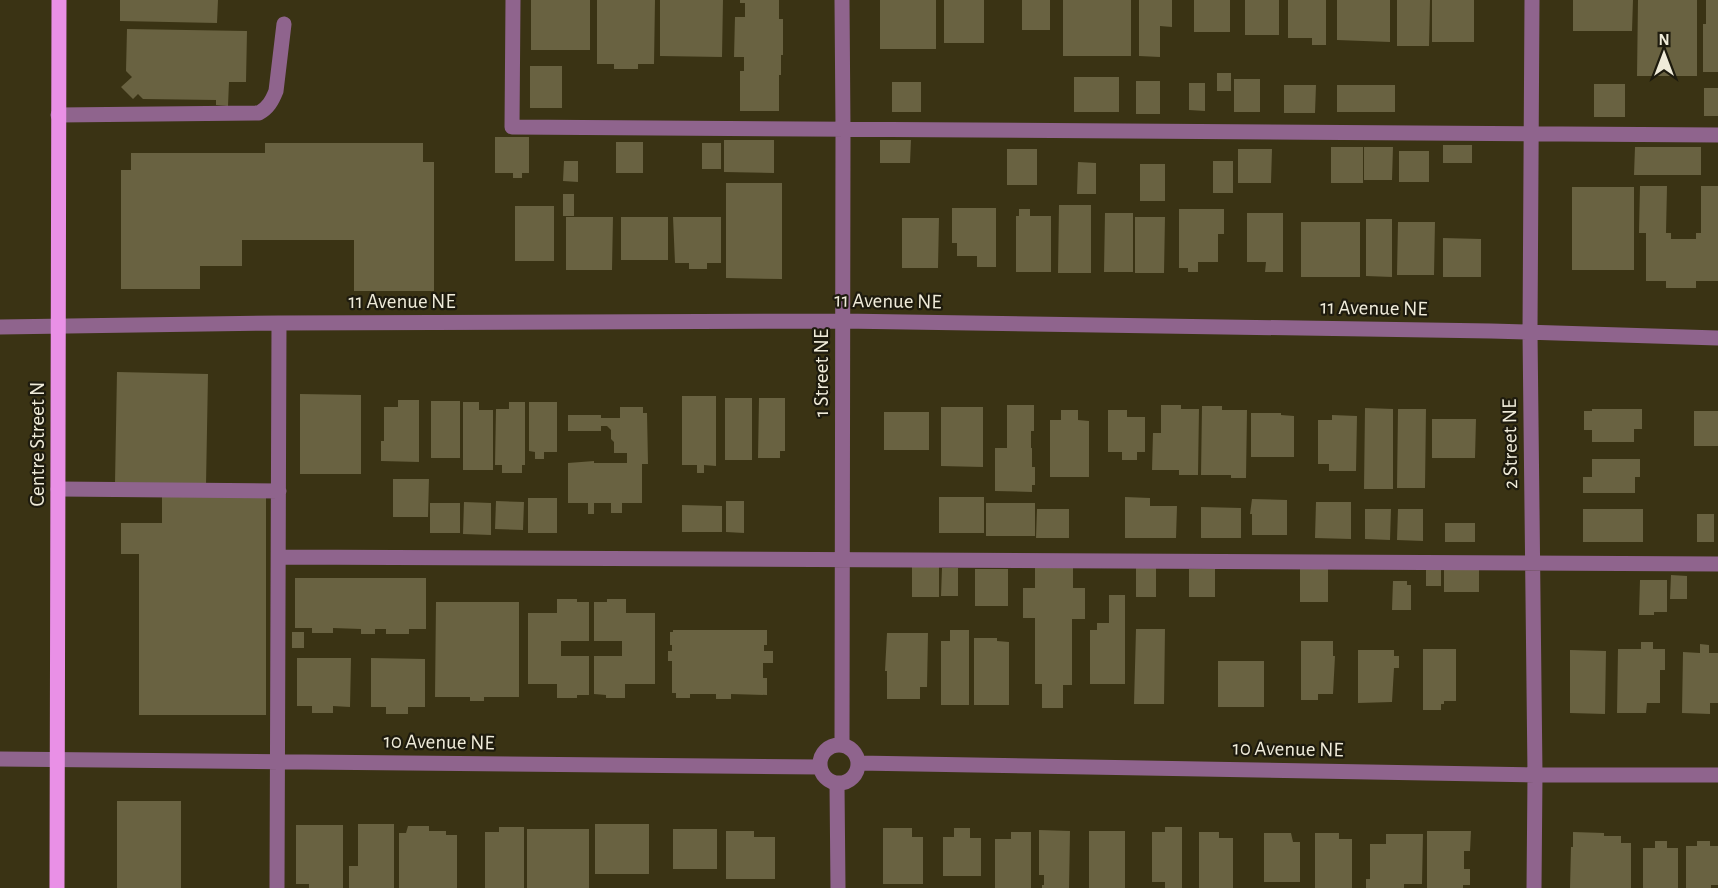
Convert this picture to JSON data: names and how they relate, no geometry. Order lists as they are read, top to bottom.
{
  "streets": {
    "main road": ["Centre Street N"],
    "street": [
      "11 Avenue NE",
      "1 Street NE",
      "2 Street NE",
      "10 Avenue NE"
    ]
  },
  "crossings": [
    ["11 Avenue NE", "1 Street NE"],
    ["11 Avenue NE", "Centre Street N"],
    ["11 Avenue NE", "2 Street NE"],
    ["1 Street NE", "10 Avenue NE"],
    ["Centre Street N", "10 Avenue NE"],
    ["2 Street NE", "10 Avenue NE"]
  ],
  "north": "top"
}
